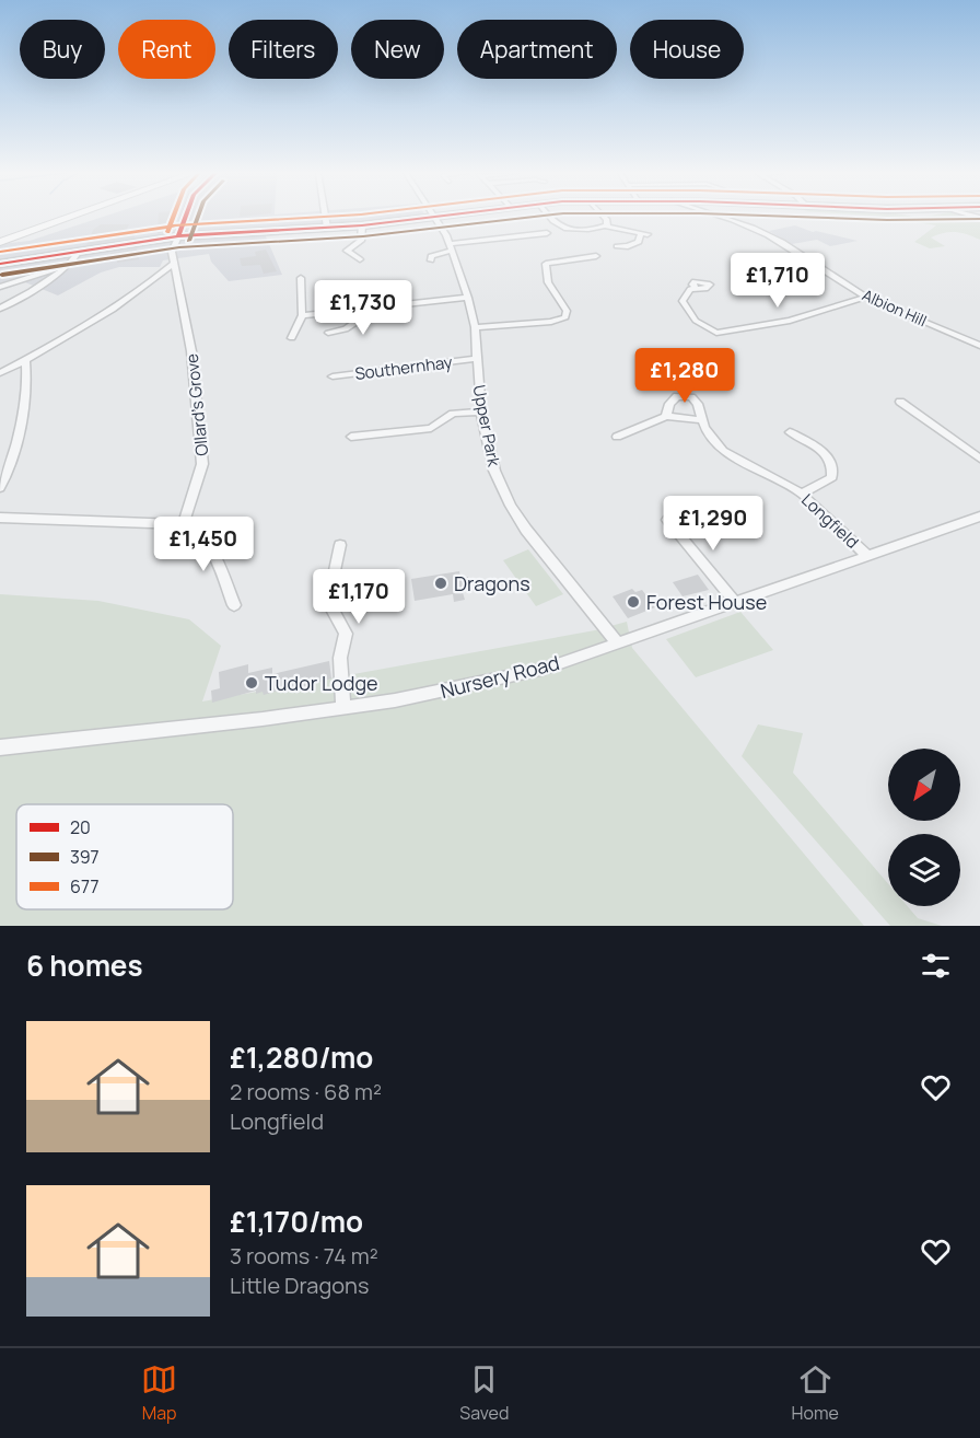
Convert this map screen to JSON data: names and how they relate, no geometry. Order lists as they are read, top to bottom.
{
  "streets": {
    "street": [
      "Albion Hill",
      "Southernhay",
      "Ollard's Grove",
      "Upper Park",
      "Longfield",
      "Nursery Road"
    ]
  },
  "crossings": [
    ["Southernhay", "Upper Park"],
    ["Upper Park", "Nursery Road"],
    ["Longfield", "Nursery Road"]
  ],
  "places": ["Dragons", "Forest House", "Tudor Lodge"],
  "lines": ["transit line 20", "transit line 397", "transit line 677"],
  "legend": ["20", "397", "677"],
  "north": "bottom left",
  "page": {
    "chip": [
      "Buy",
      "Rent",
      "Filters",
      "New",
      "Apartment",
      "House"
    ],
    "price": [
      "£1,710",
      "£1,730",
      "£1,280",
      "£1,290",
      "£1,450",
      "£1,170"
    ],
    "heading": "6 homes",
    "list": [
      {
        "name": "£1,280/mo",
        "note": "2 rooms · 68 m² · Longfield"
      },
      {
        "name": "£1,170/mo",
        "note": "3 rooms · 74 m² · Little Dragons"
      }
    ],
    "tabs": ["Map", "Saved", "Home"]
  }
}
